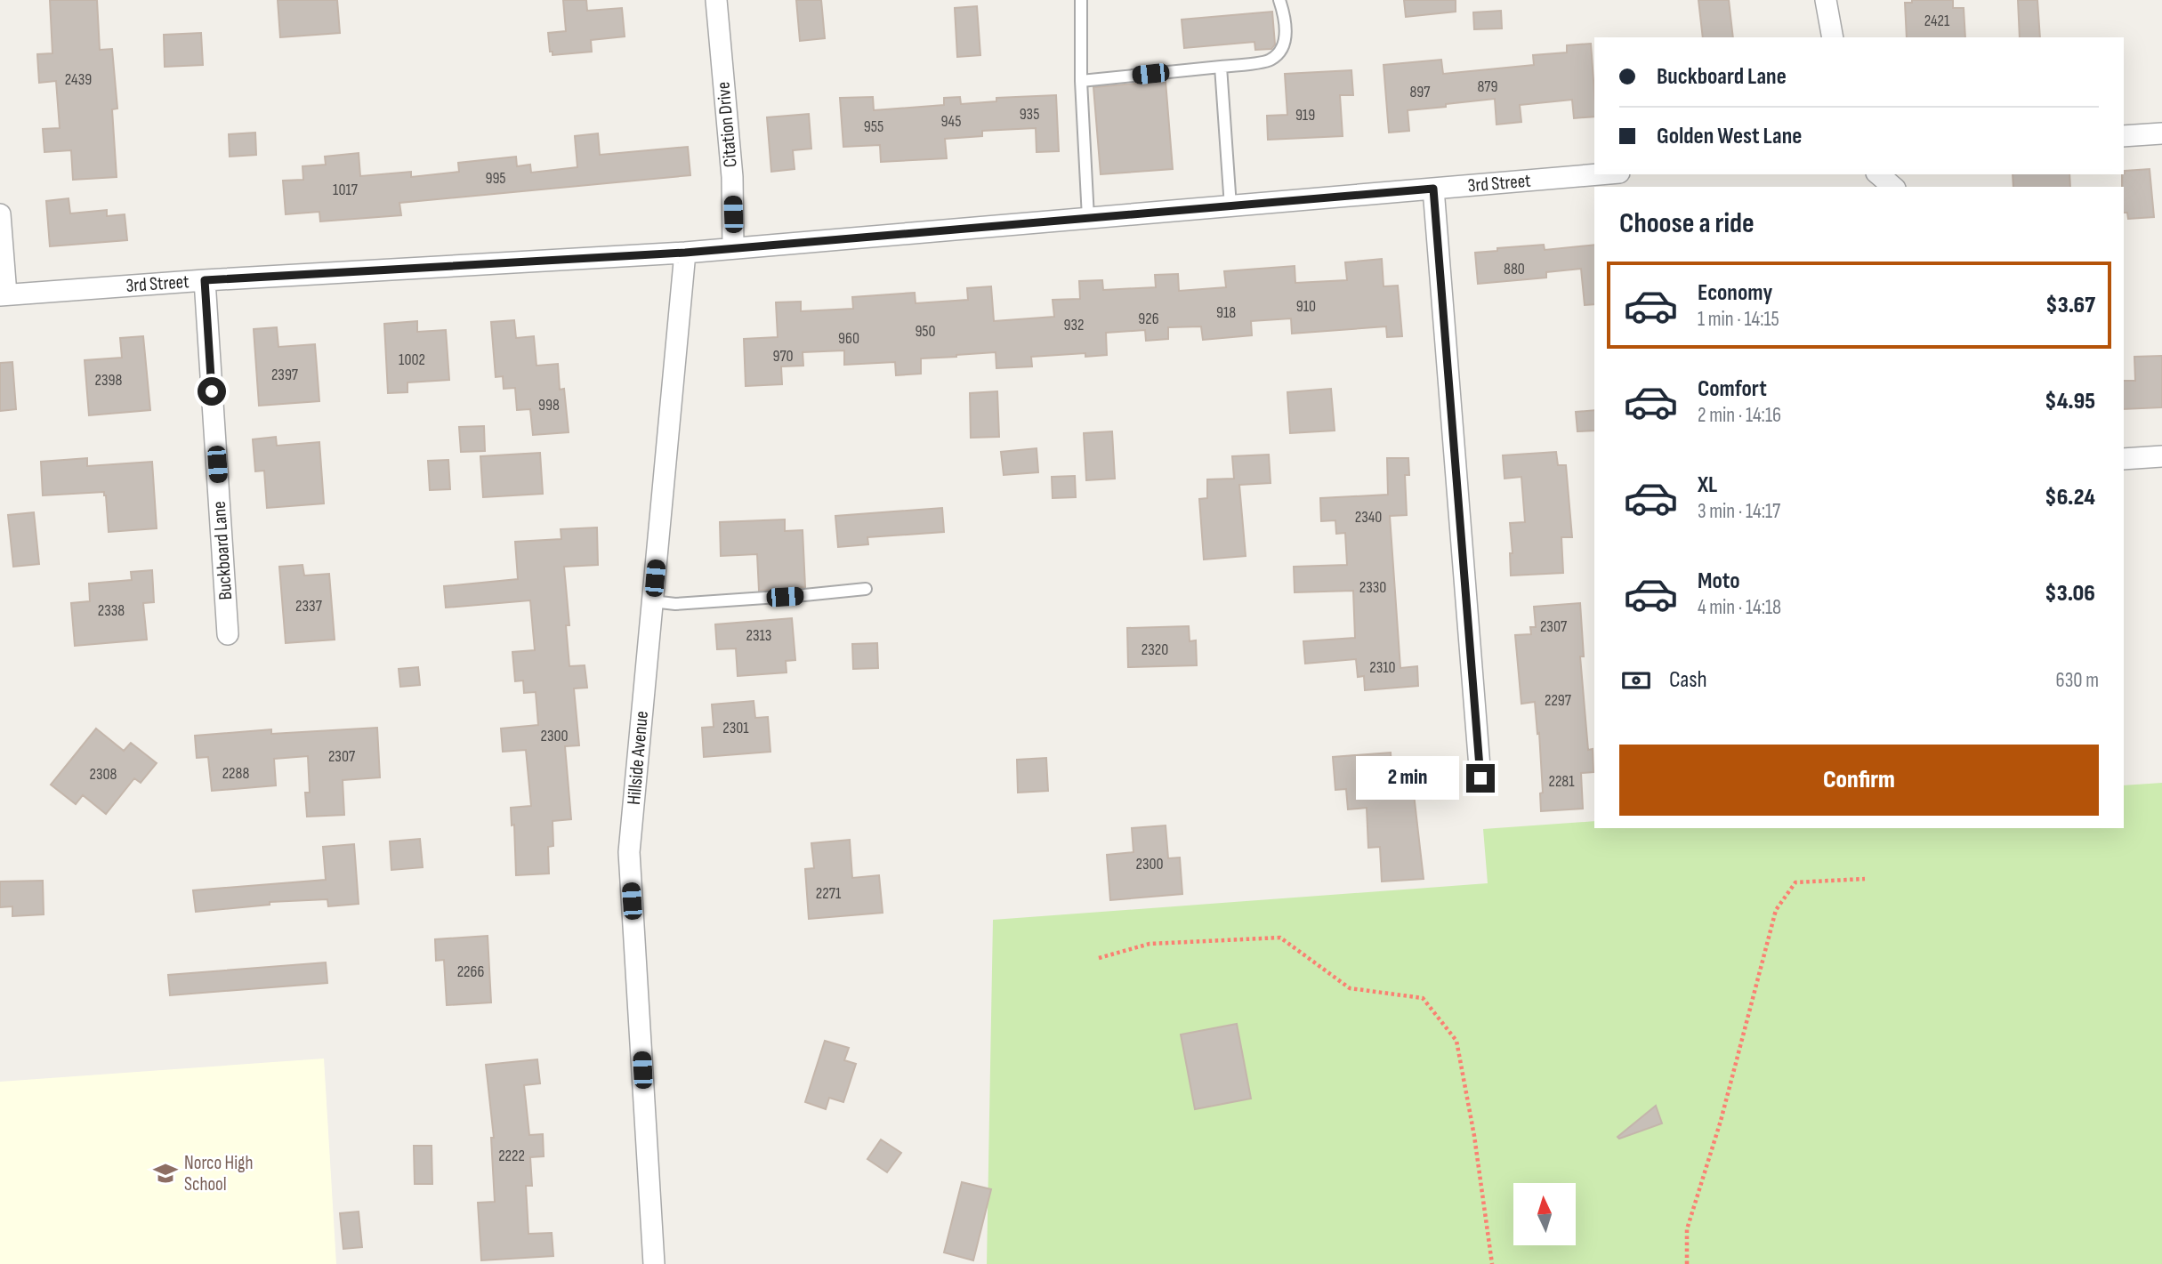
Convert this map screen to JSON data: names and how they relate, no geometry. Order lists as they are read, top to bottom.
{
  "streets": {
    "street": [
      "Citation Drive",
      "3rd Street",
      "Buckboard Lane",
      "Hillside Avenue"
    ]
  },
  "crossings": [
    ["Citation Drive", "3rd Street"],
    ["3rd Street", "Buckboard Lane"],
    ["3rd Street", "Hillside Avenue"]
  ],
  "places": {
    "school or university": ["Norco High School"]
  },
  "house_numbers": [
    "2421",
    "2439",
    "879",
    "897",
    "935",
    "919",
    "945",
    "955",
    "995",
    "1017",
    "880",
    "910",
    "918",
    "926",
    "932",
    "950",
    "960",
    "970",
    "1002",
    "2397",
    "2398",
    "998",
    "2340",
    "2330",
    "2337",
    "2338",
    "2307",
    "2313",
    "2320",
    "2310",
    "2297",
    "2301",
    "2300",
    "2307",
    "2288",
    "2308",
    "2281",
    "2300",
    "2271",
    "2266",
    "2222"
  ],
  "north": "top",
  "page": {
    "banner": ["Buckboard Lane", "Golden West Lane"],
    "heading": "Choose a ride",
    "list": [
      {
        "name": "Economy",
        "note": "1 min · 14:15",
        "value": "$3.67"
      },
      {
        "name": "Comfort",
        "note": "2 min · 14:16",
        "value": "$4.95"
      },
      {
        "name": "XL",
        "note": "3 min · 14:17",
        "value": "$6.24"
      },
      {
        "name": "Moto",
        "note": "4 min · 14:18",
        "value": "$3.06"
      }
    ],
    "pay": ["Cash", "630 m"],
    "buttons": "Confirm",
    "bubble": "2 min"
  }
}
